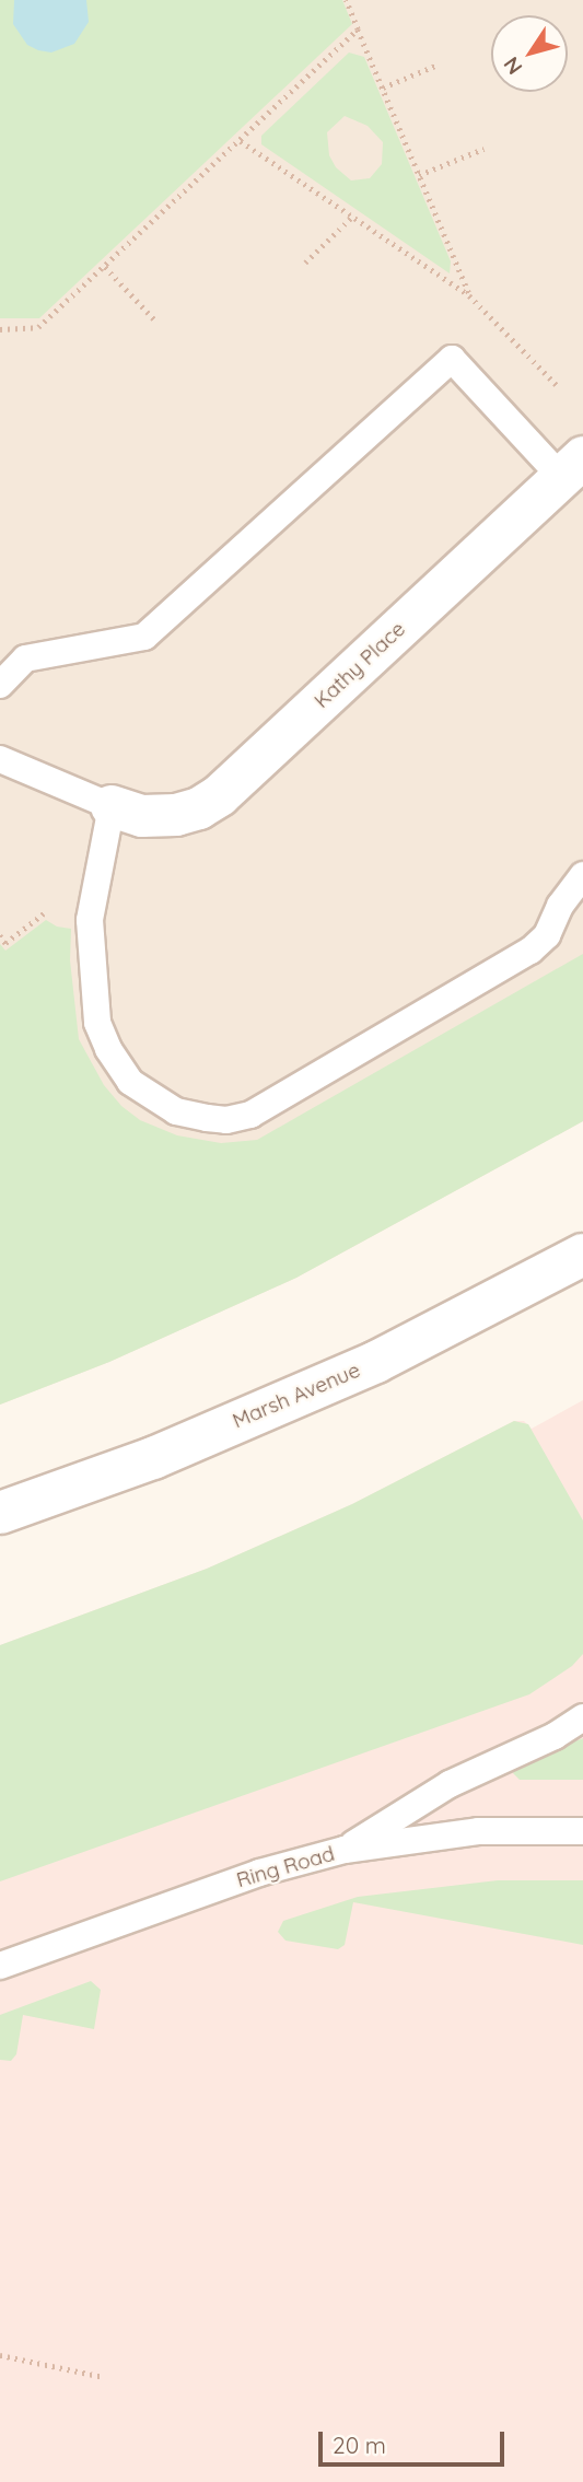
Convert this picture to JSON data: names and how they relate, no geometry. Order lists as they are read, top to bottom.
{
  "streets": {
    "street": ["Kathy Place", "Marsh Avenue"],
    "lane": ["Ring Road"]
  },
  "scale_bar": "20 m",
  "north": "bottom left"
}
